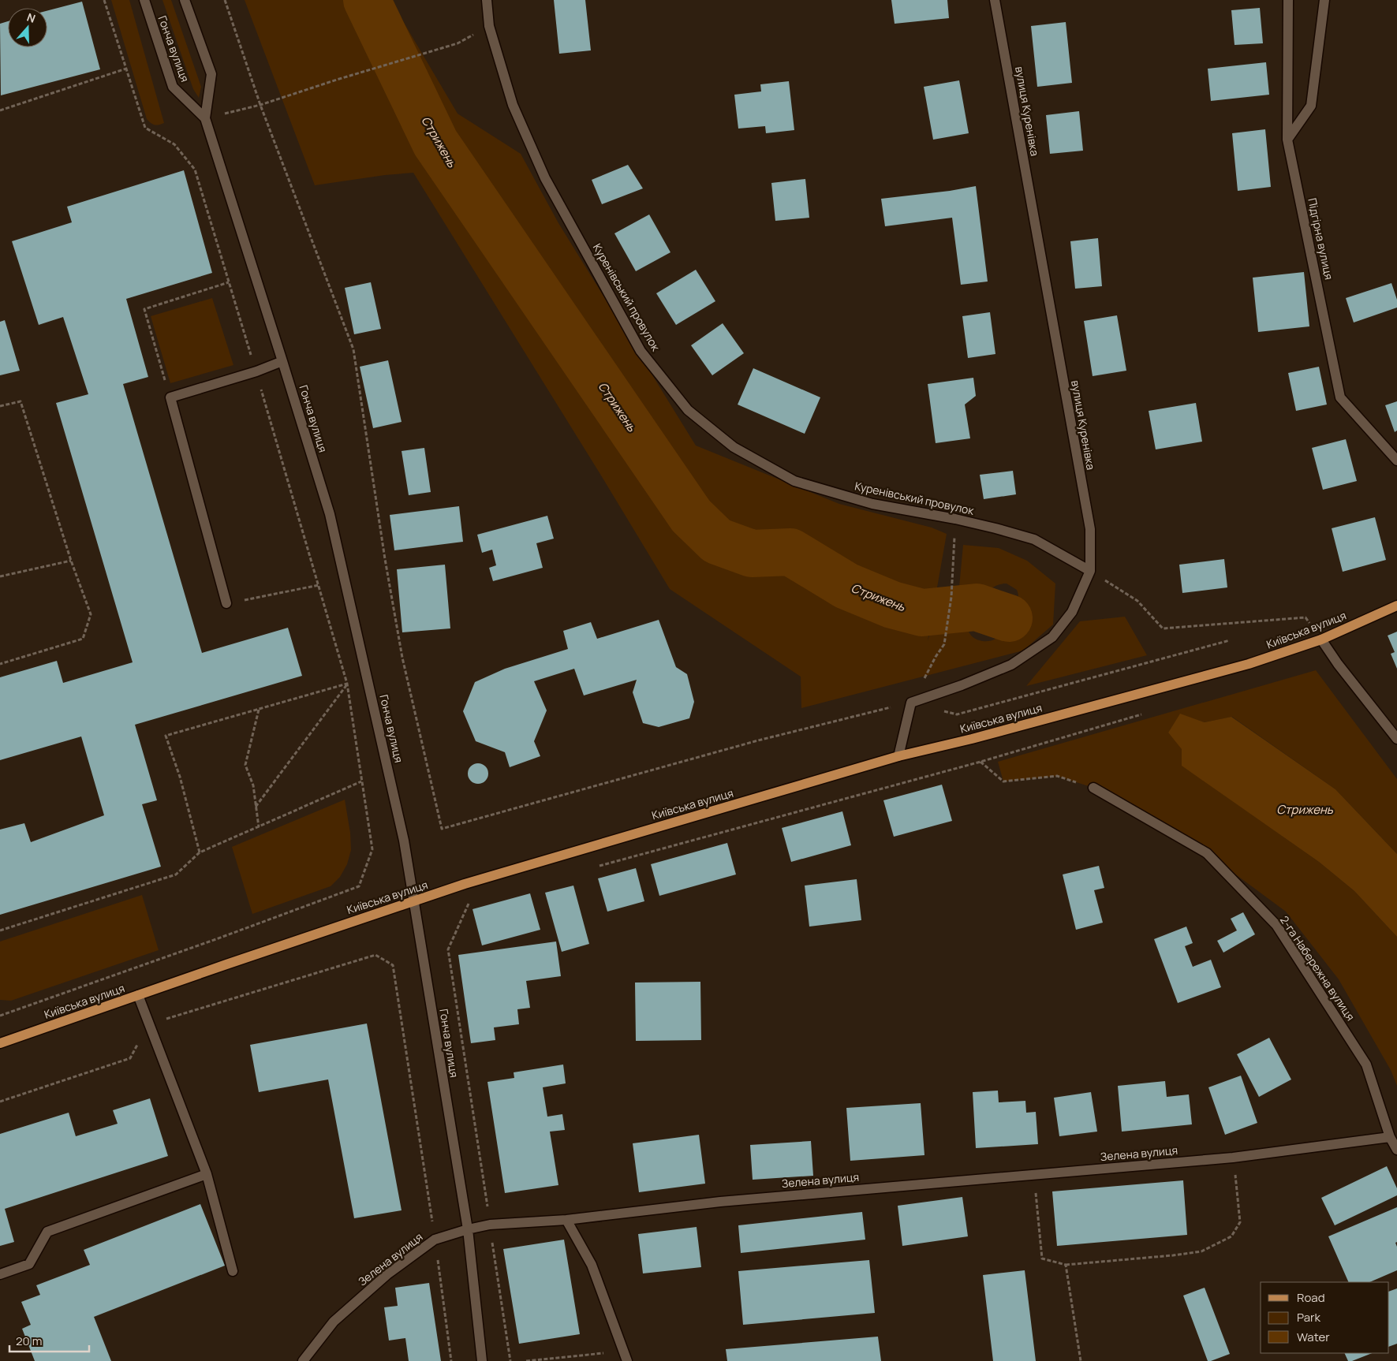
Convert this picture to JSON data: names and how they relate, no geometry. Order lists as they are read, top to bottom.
{
  "streets": {
    "main road": ["Київська вулиця"],
    "street": [
      "Гонча вулиця",
      "вулиця Куренівка",
      "Підгірна вулиця",
      "Куренівський провулок",
      "2-га Набережна вулиця",
      "Зелена вулиця"
    ]
  },
  "crossings": [
    ["Гонча вулиця", "Київська вулиця"],
    ["Гонча вулиця", "Зелена вулиця"],
    ["вулиця Куренівка", "Куренівський провулок"],
    ["2-га Набережна вулиця", "Зелена вулиця"]
  ],
  "water": ["Стрижень"],
  "legend": ["Road", "Park", "Water"],
  "scale_bar": "20 m",
  "north": "top"
}
